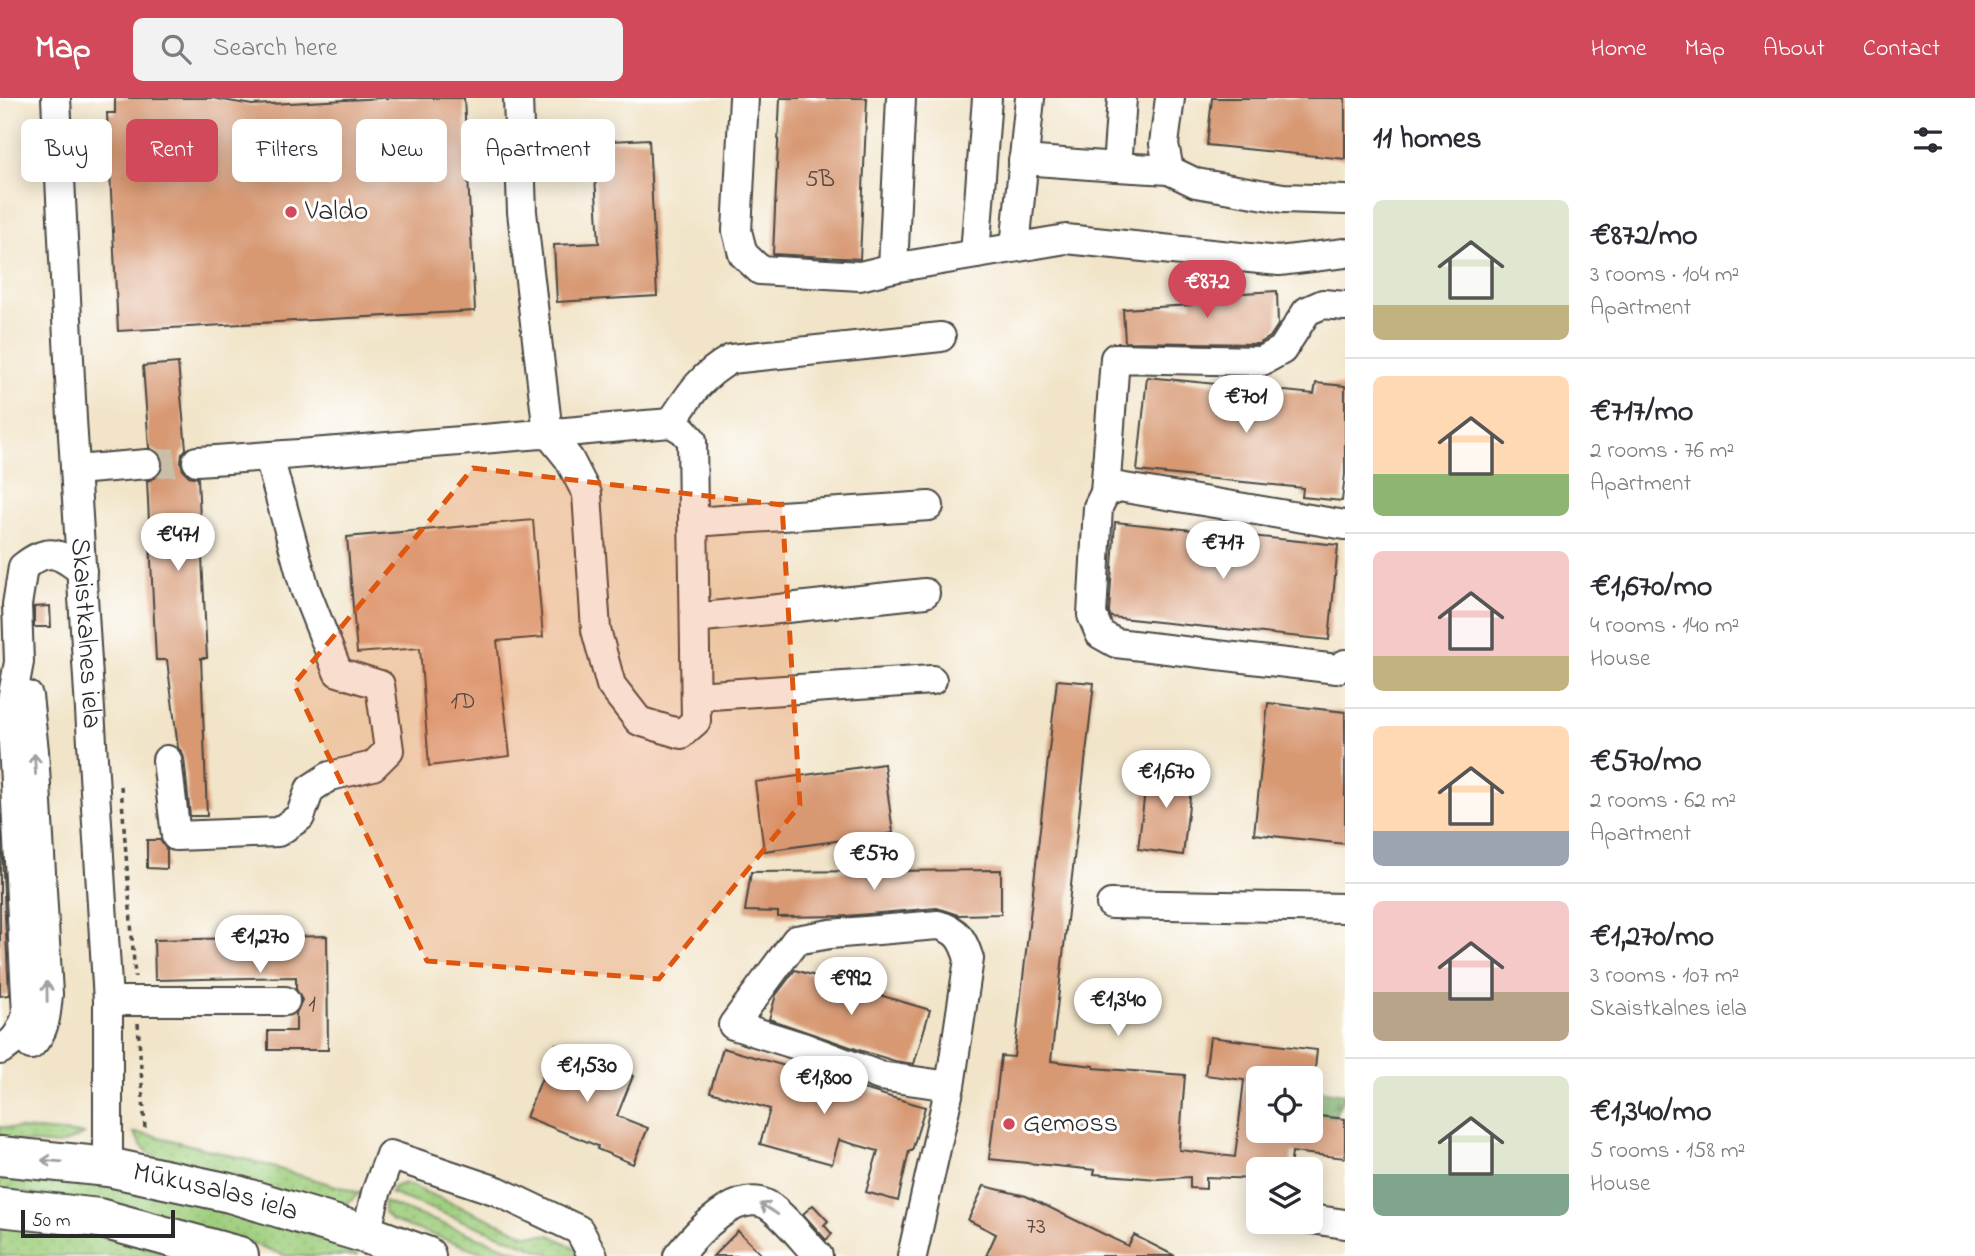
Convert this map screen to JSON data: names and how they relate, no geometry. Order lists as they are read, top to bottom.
{
  "streets": {
    "highway": ["Mūkusalas iela"],
    "street": ["Skaistkalnes iela"]
  },
  "crossings": [
    ["Skaistkalnes iela", "Mūkusalas iela"]
  ],
  "places": ["Valdo", "Gemoss"],
  "house_numbers": [
    "5B",
    "1D",
    "1",
    "73"
  ],
  "scale_bar": "50 m",
  "page": {
    "header": "Map",
    "search": "Search here",
    "nav": [
      "Home",
      "Map",
      "About",
      "Contact"
    ],
    "heading": "11 homes",
    "chip": [
      "Buy",
      "Rent",
      "Filters",
      "New",
      "Apartment"
    ],
    "list": [
      {
        "name": "€872/mo",
        "note": "3 rooms · 104 m² · Apartment"
      },
      {
        "name": "€717/mo",
        "note": "2 rooms · 76 m² · Apartment"
      },
      {
        "name": "€1,670/mo",
        "note": "4 rooms · 140 m² · House"
      },
      {
        "name": "€570/mo",
        "note": "2 rooms · 62 m² · Apartment"
      },
      {
        "name": "€1,270/mo",
        "note": "3 rooms · 107 m² · Skaistkalnes iela"
      },
      {
        "name": "€1,340/mo",
        "note": "5 rooms · 158 m² · House"
      }
    ],
    "price": [
      "€872",
      "€701",
      "€471",
      "€717",
      "€1,670",
      "€570",
      "€1,270",
      "€992",
      "€1,340",
      "€1,530",
      "€1,800"
    ],
    "scale": "50 m"
  }
}
